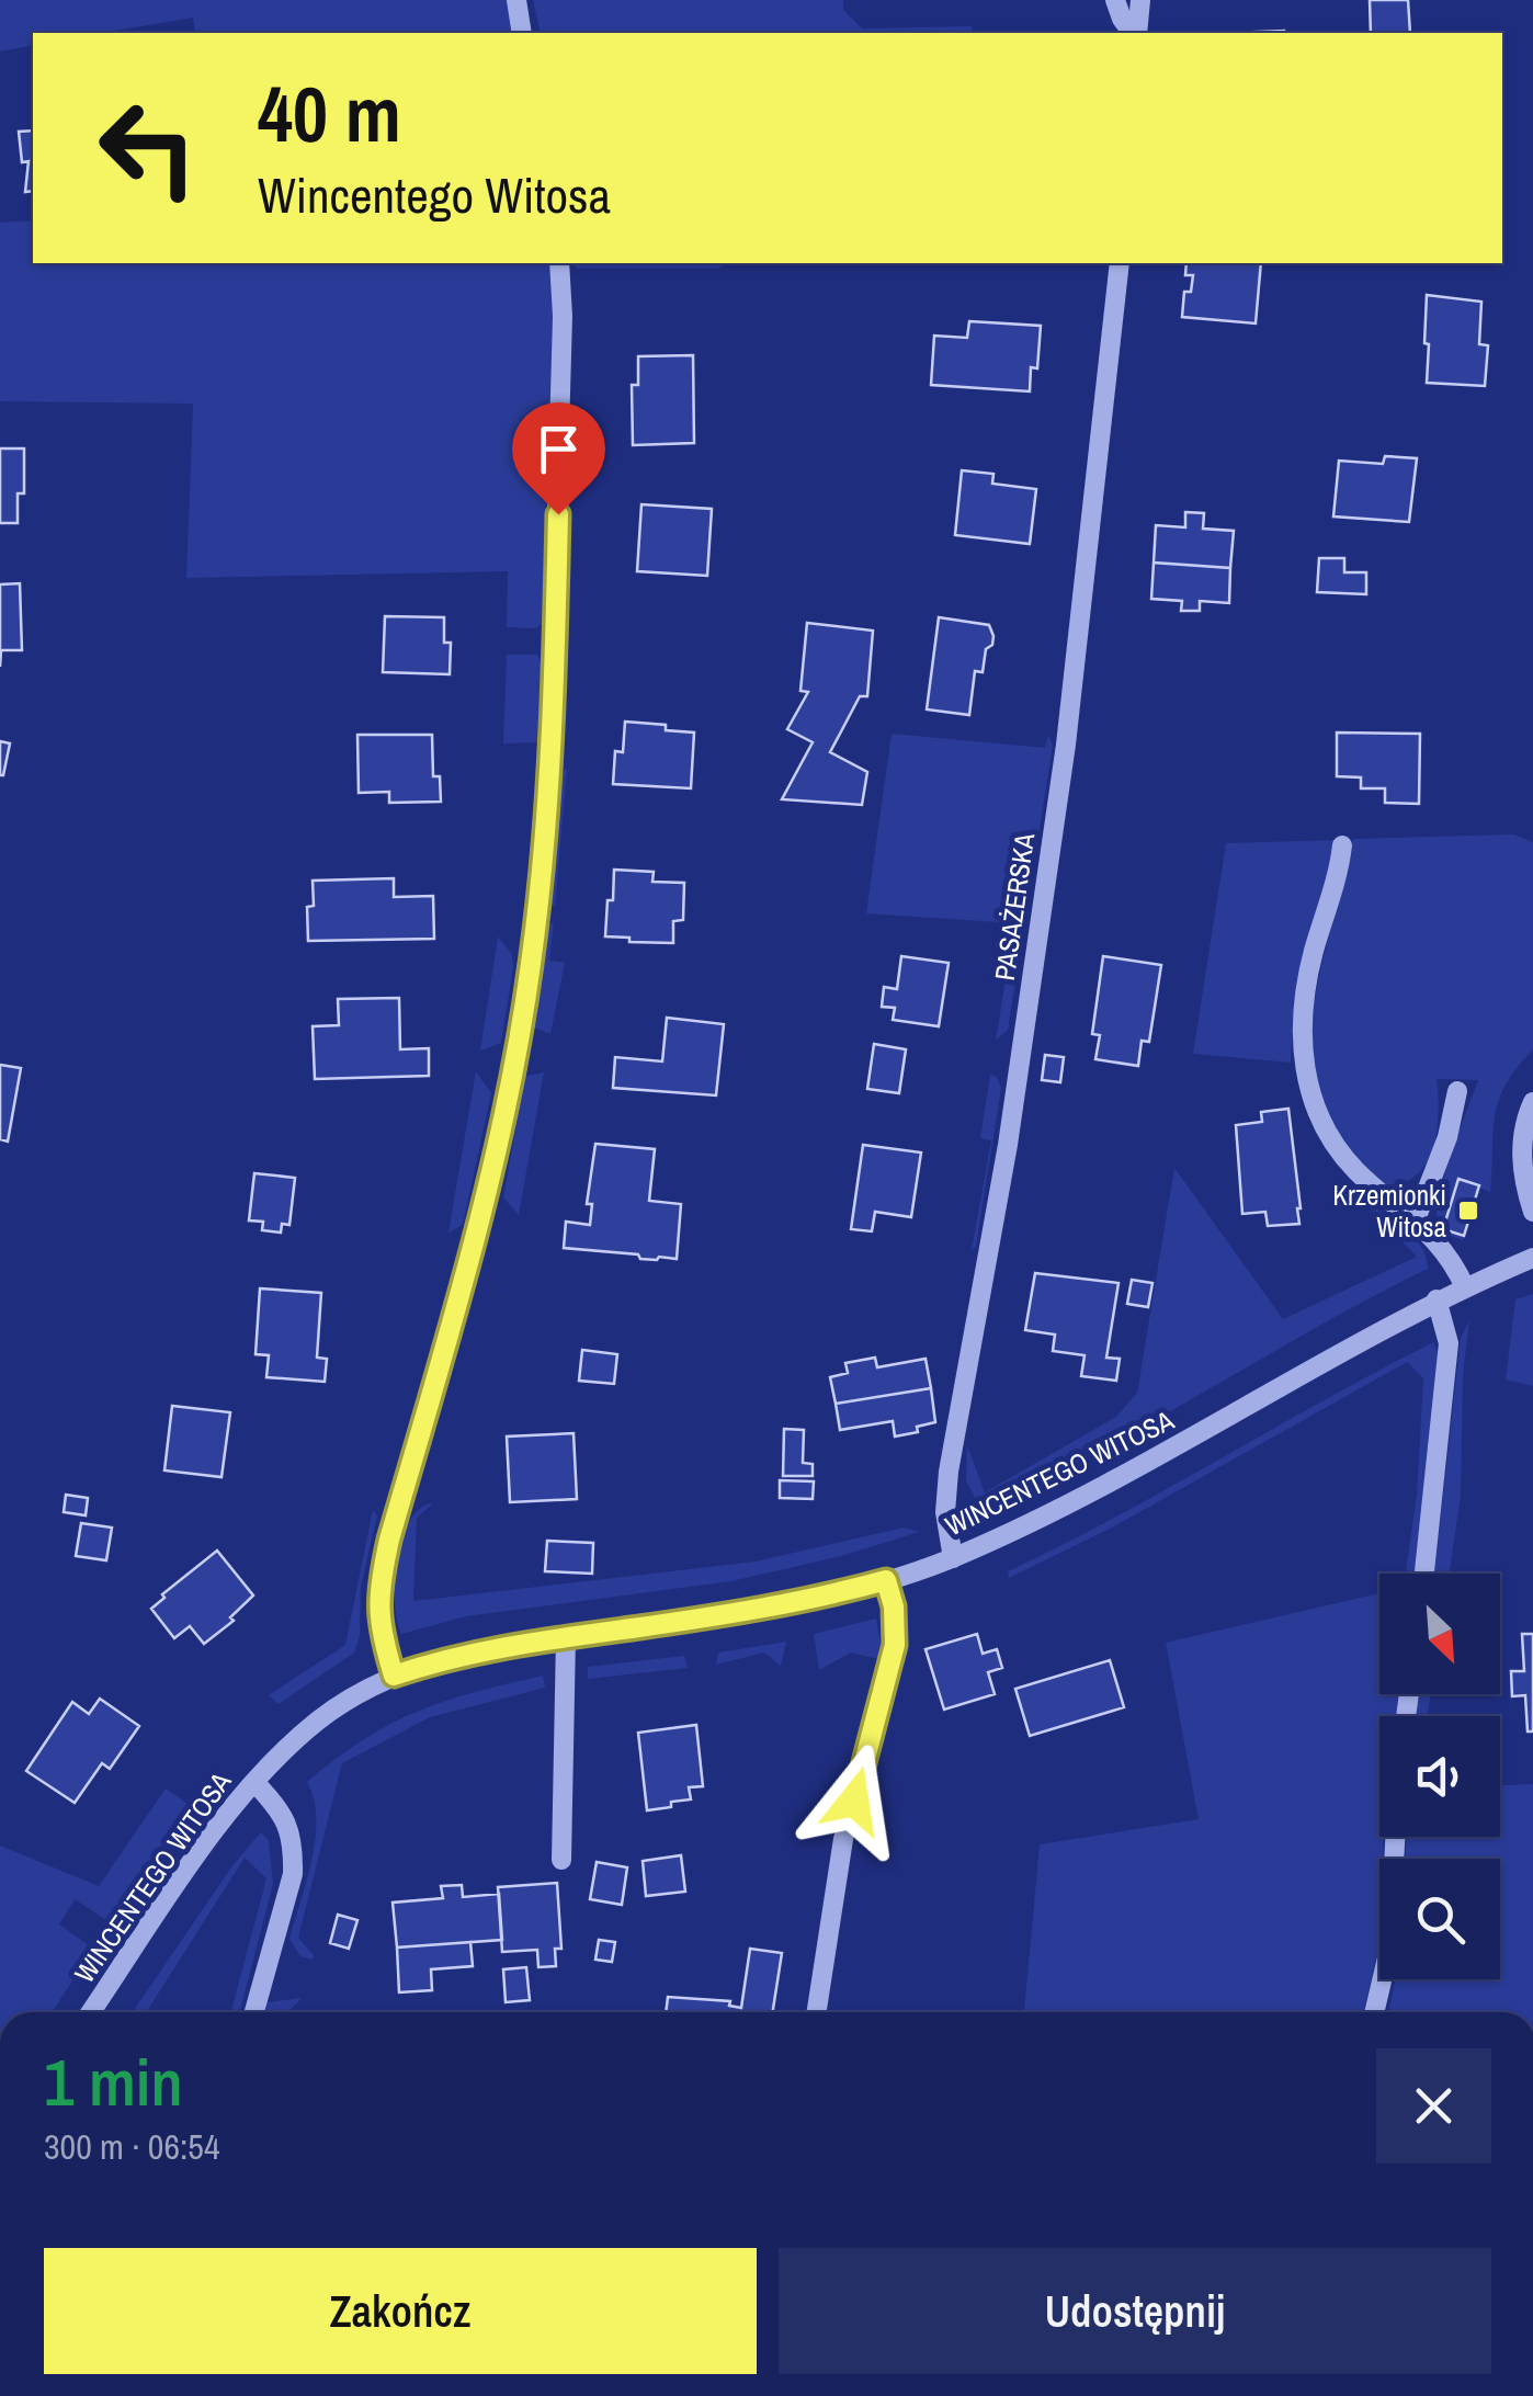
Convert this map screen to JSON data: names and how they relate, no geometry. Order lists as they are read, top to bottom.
{
  "streets": {
    "street": ["PASAŻERSKA", "WINCENTEGO WITOSA"]
  },
  "crossings": [
    ["PASAŻERSKA", "WINCENTEGO WITOSA"]
  ],
  "places": {
    "transit": ["Krzemionki Witosa"]
  },
  "north": "bottom right",
  "page": {
    "turn": ["40 m", "Wincentego Witosa"],
    "heading": ["1 min", "300 m · 06:54"],
    "buttons": ["Zakończ", "Udostępnij"]
  }
}
